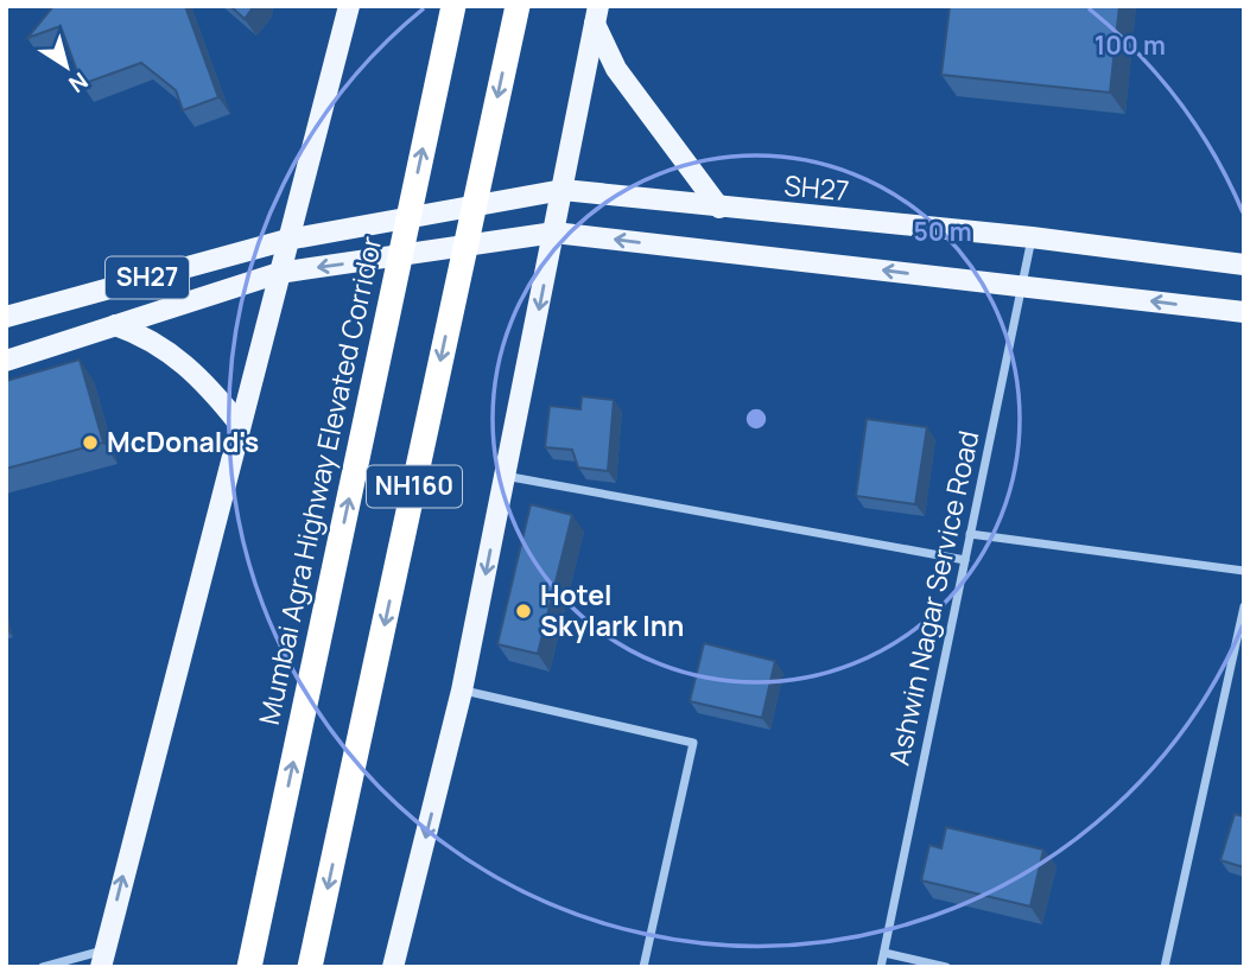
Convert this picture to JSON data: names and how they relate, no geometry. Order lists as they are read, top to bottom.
{
  "streets": {
    "highway": ["Mumbai Agra Highway Elevated Corridor", "NH160"],
    "main road": ["SH27"],
    "street": ["Ashwin Nagar Service Road"]
  },
  "crossings": [
    ["SH27", "Ashwin Nagar Service Road"]
  ],
  "places": ["McDonald's", "Hotel Skylark Inn"],
  "north": "bottom right",
  "rings": ["100 m", "50 m"]
}
